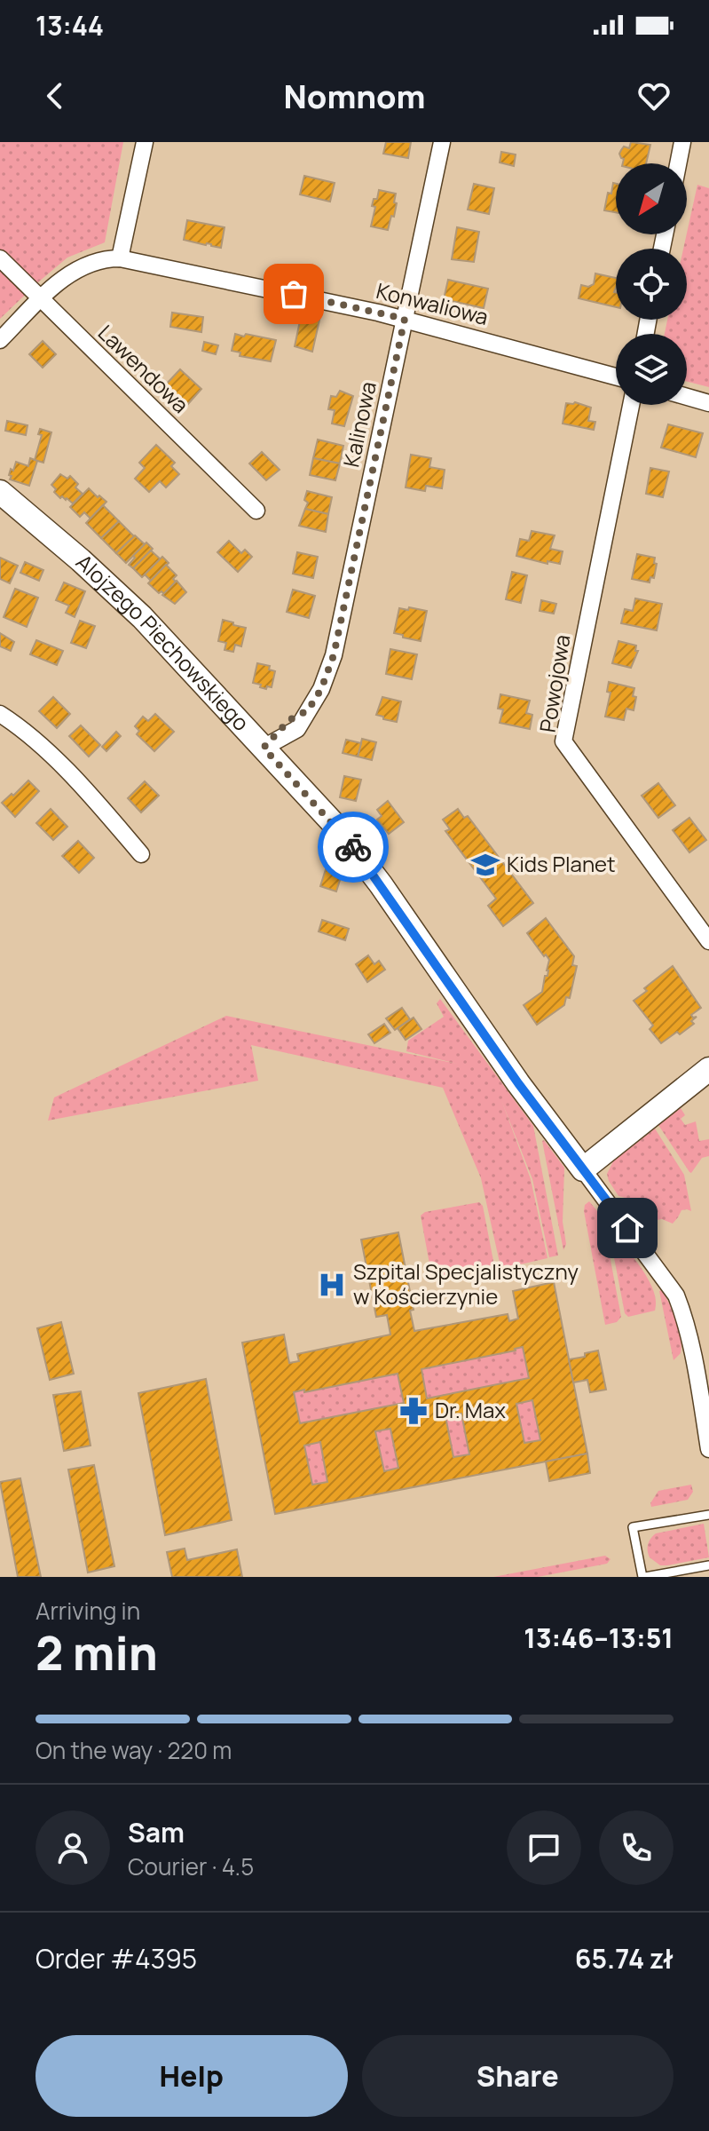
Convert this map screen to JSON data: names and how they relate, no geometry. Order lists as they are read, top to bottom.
{
  "streets": {
    "street": [
      "Konwaliowa",
      "Lawendowa",
      "Kalinowa",
      "Alojzego Piechowskiego",
      "Powojowa"
    ]
  },
  "crossings": [
    ["Konwaliowa", "Lawendowa"],
    ["Konwaliowa", "Kalinowa"],
    ["Kalinowa", "Alojzego Piechowskiego"]
  ],
  "places": {
    "school or university": ["Kids Planet"],
    "hospital": ["Szpital Specjalistyczny w Kościerzynie"],
    "pharmacy": ["Dr. Max"]
  },
  "north": "bottom left",
  "page": {
    "status": "13:44",
    "header": "Nomnom",
    "heading": ["2 min", "Arriving in", "13:46–13:51"],
    "panel": [
      "Sam",
      "Courier · 4.5",
      "Order #4395",
      "65.74 zł"
    ],
    "bar": "On the way · 220 m",
    "buttons": ["Help", "Share"]
  }
}
